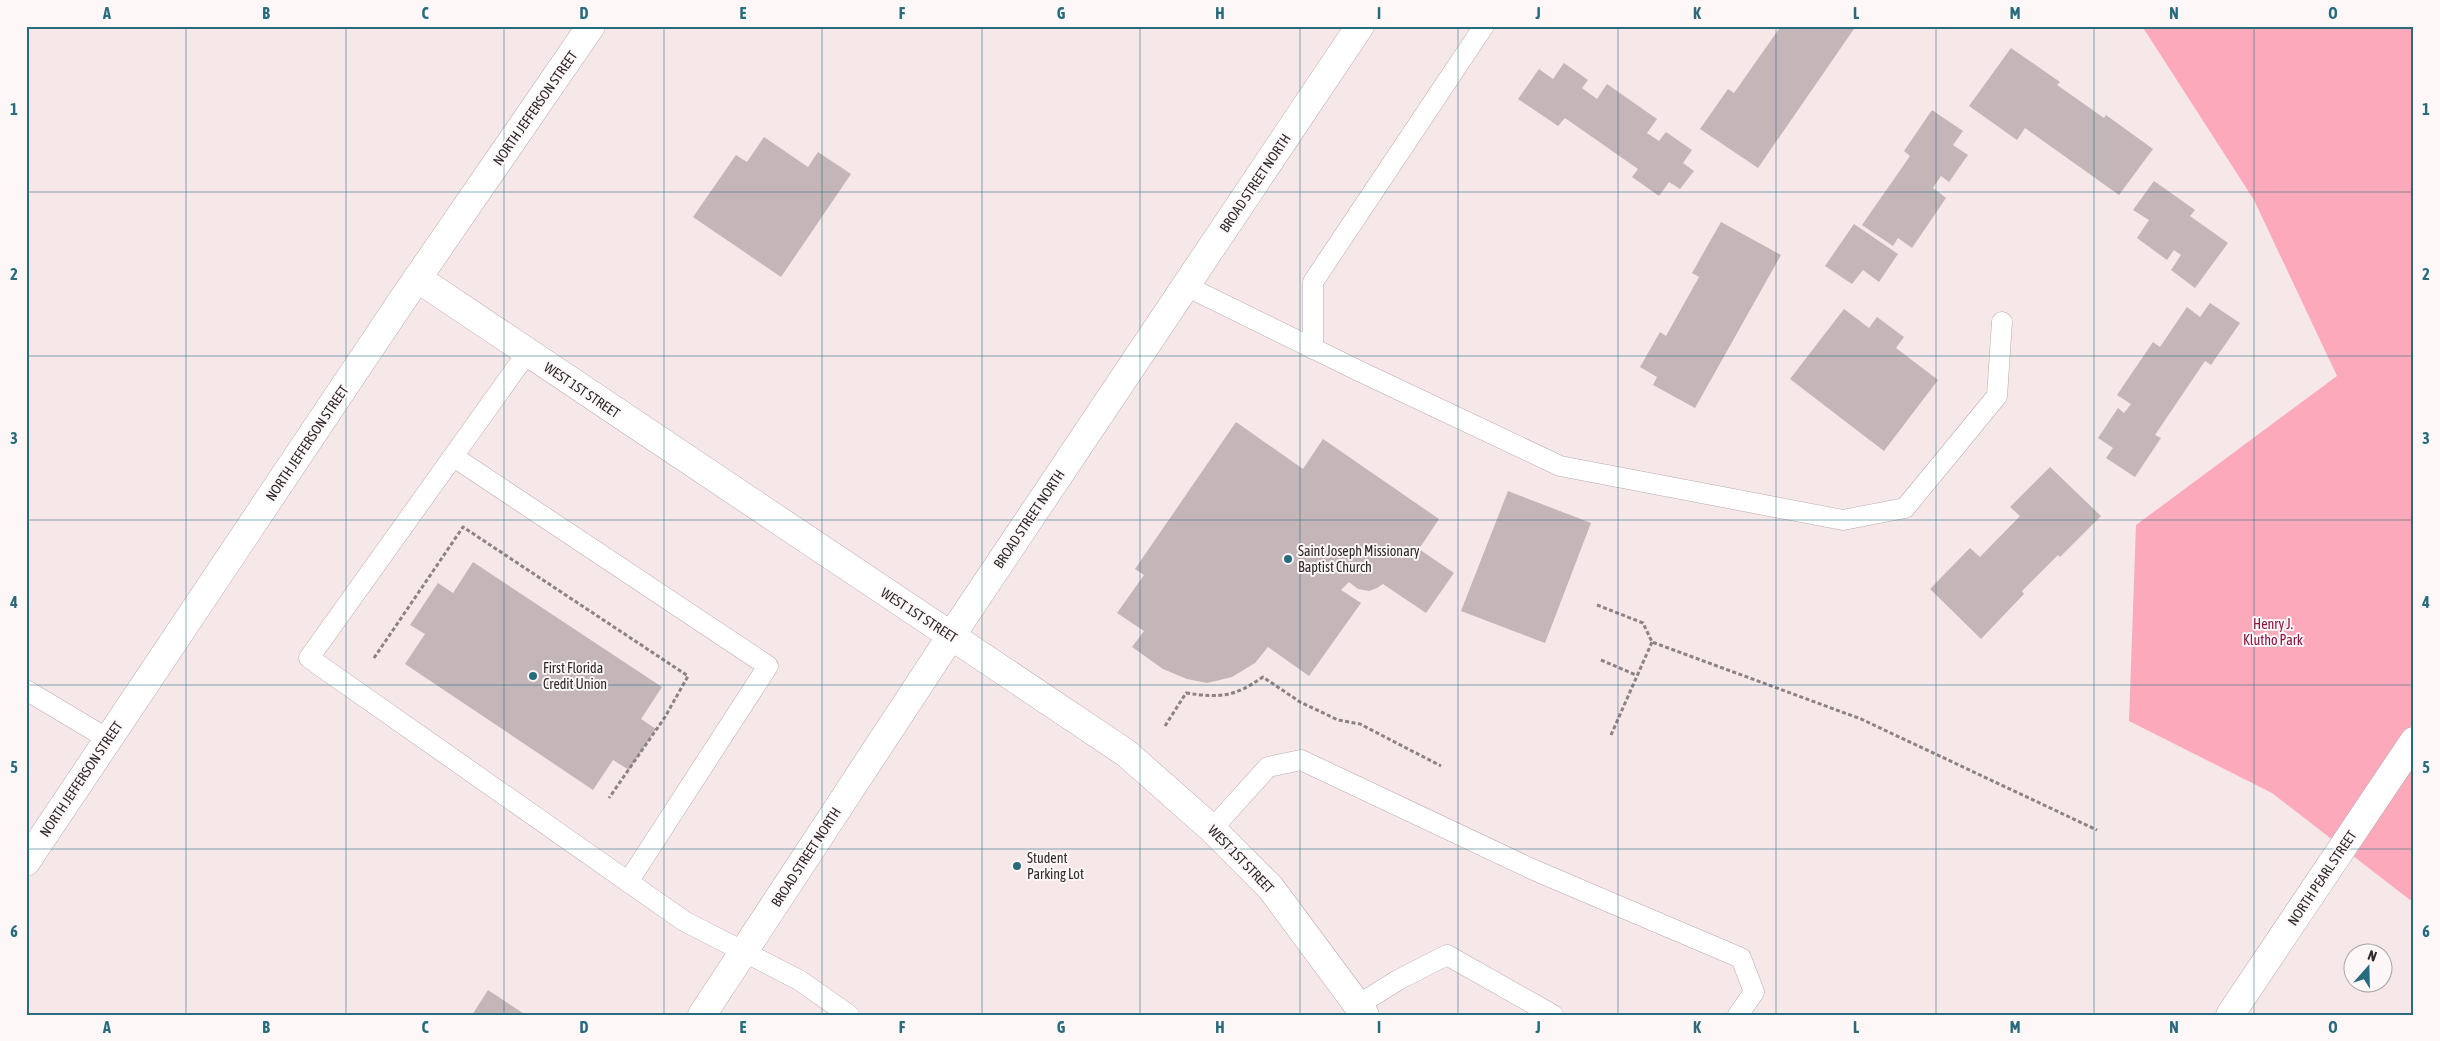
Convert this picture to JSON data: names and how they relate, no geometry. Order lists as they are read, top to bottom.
{
  "streets": {
    "street": [
      "NORTH JEFFERSON STREET",
      "BROAD STREET NORTH",
      "WEST 1ST STREET",
      "NORTH PEARL STREET"
    ]
  },
  "crossings": [
    ["NORTH JEFFERSON STREET", "WEST 1ST STREET"],
    ["BROAD STREET NORTH", "WEST 1ST STREET"]
  ],
  "parks": ["Henry J. Klutho Park"],
  "places": ["Saint Joseph Missionary Baptist Church", "First Florida Credit Union", "Student Parking Lot"],
  "north": "top",
  "grid": {
    "columns": [
      "A",
      "B",
      "C",
      "D",
      "E",
      "F",
      "G",
      "H",
      "I",
      "J",
      "K",
      "L",
      "M",
      "N",
      "O"
    ],
    "rows": [
      "1",
      "2",
      "3",
      "4",
      "5",
      "6"
    ]
  }
}
